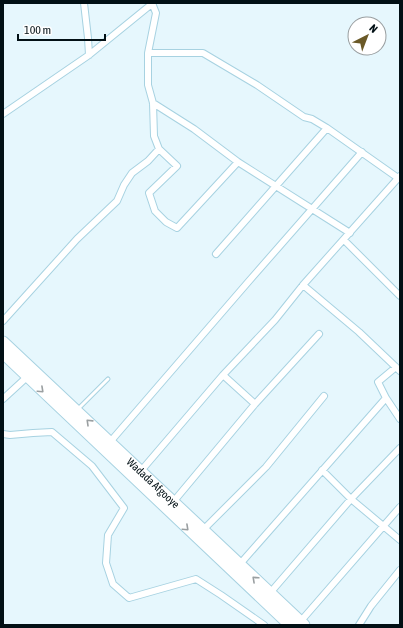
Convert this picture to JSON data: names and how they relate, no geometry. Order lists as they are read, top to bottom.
{
  "streets": {
    "highway": ["Wadada Afgooye"]
  },
  "scale_bar": "100 m",
  "north": "top right"
}
